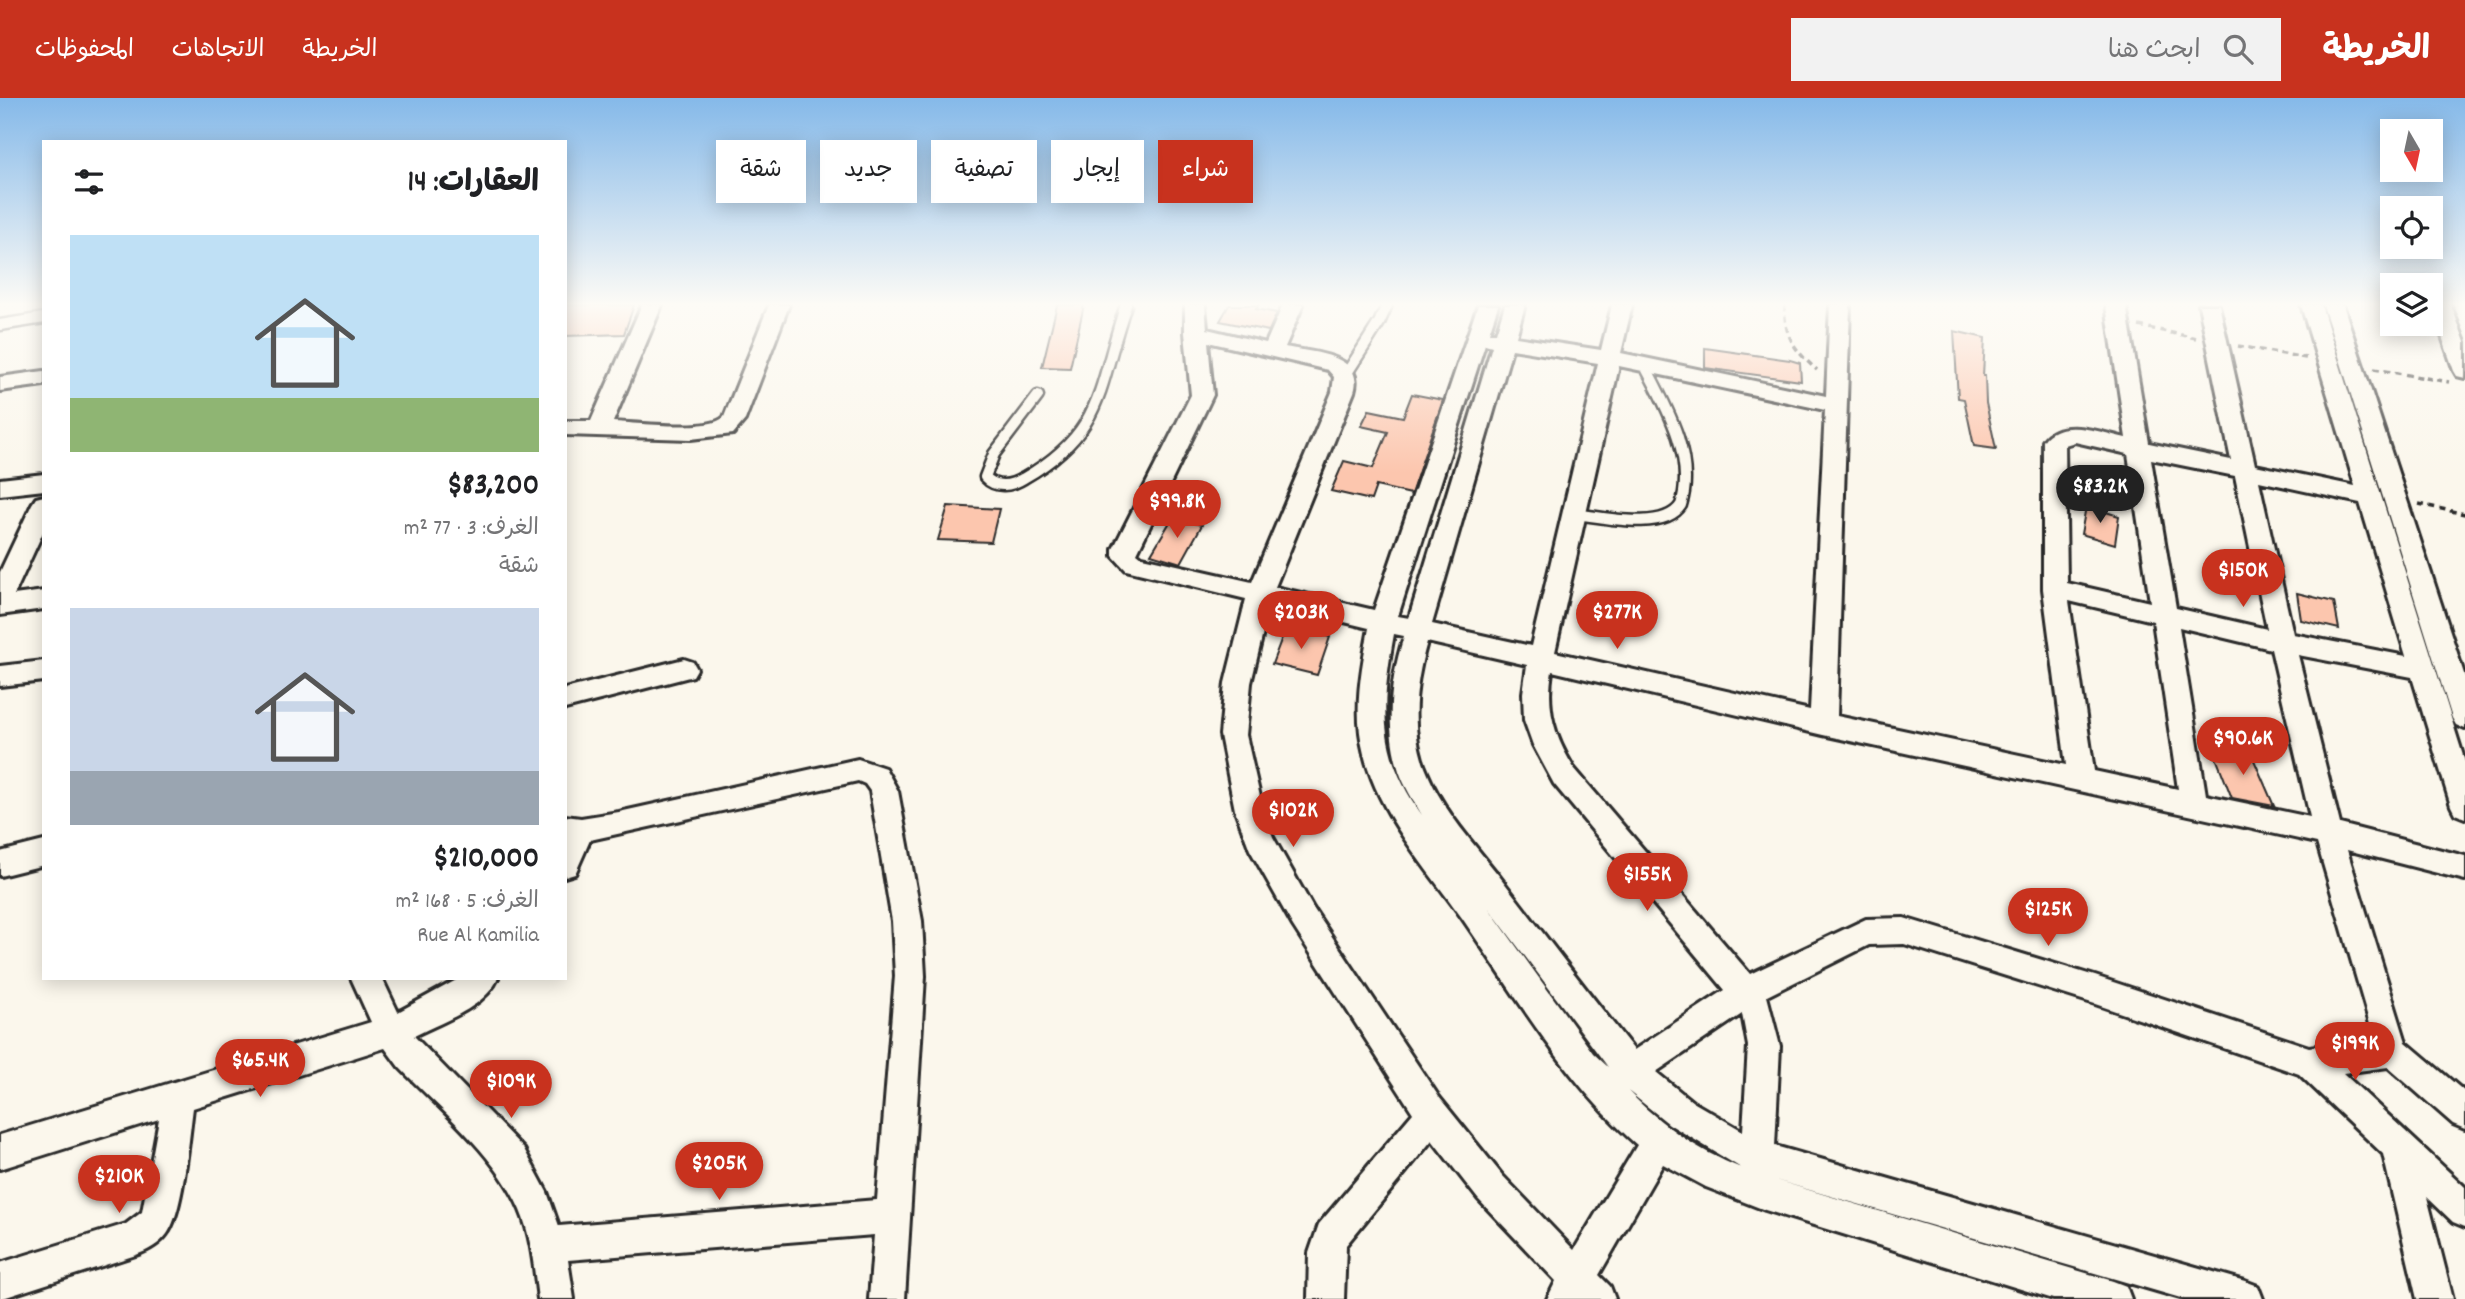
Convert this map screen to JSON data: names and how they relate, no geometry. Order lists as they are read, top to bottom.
{
  "north": "bottom",
  "page": {
    "header": "الخريطة",
    "search": "ابحث هنا",
    "nav": ["الخريطة", "الاتجاهات", "المحفوظات"],
    "chip": [
      "شراء",
      "إيجار",
      "تصفية",
      "جديد",
      "شقة"
    ],
    "heading": "العقارات: 14",
    "list": [
      {
        "name": "$83,200",
        "note": "الغرف: 3 · 77 m² · شقة"
      },
      {
        "name": "$210,000",
        "note": "الغرف: 5 · 168 m² · Rue Al Kamilia"
      }
    ],
    "price": [
      "$83.2K",
      "$99.8K",
      "$150K",
      "$203K",
      "$277K",
      "$90.6K",
      "$102K",
      "$155K",
      "$125K",
      "$199K",
      "$65.4K",
      "$109K",
      "$205K",
      "$210K"
    ]
  }
}
